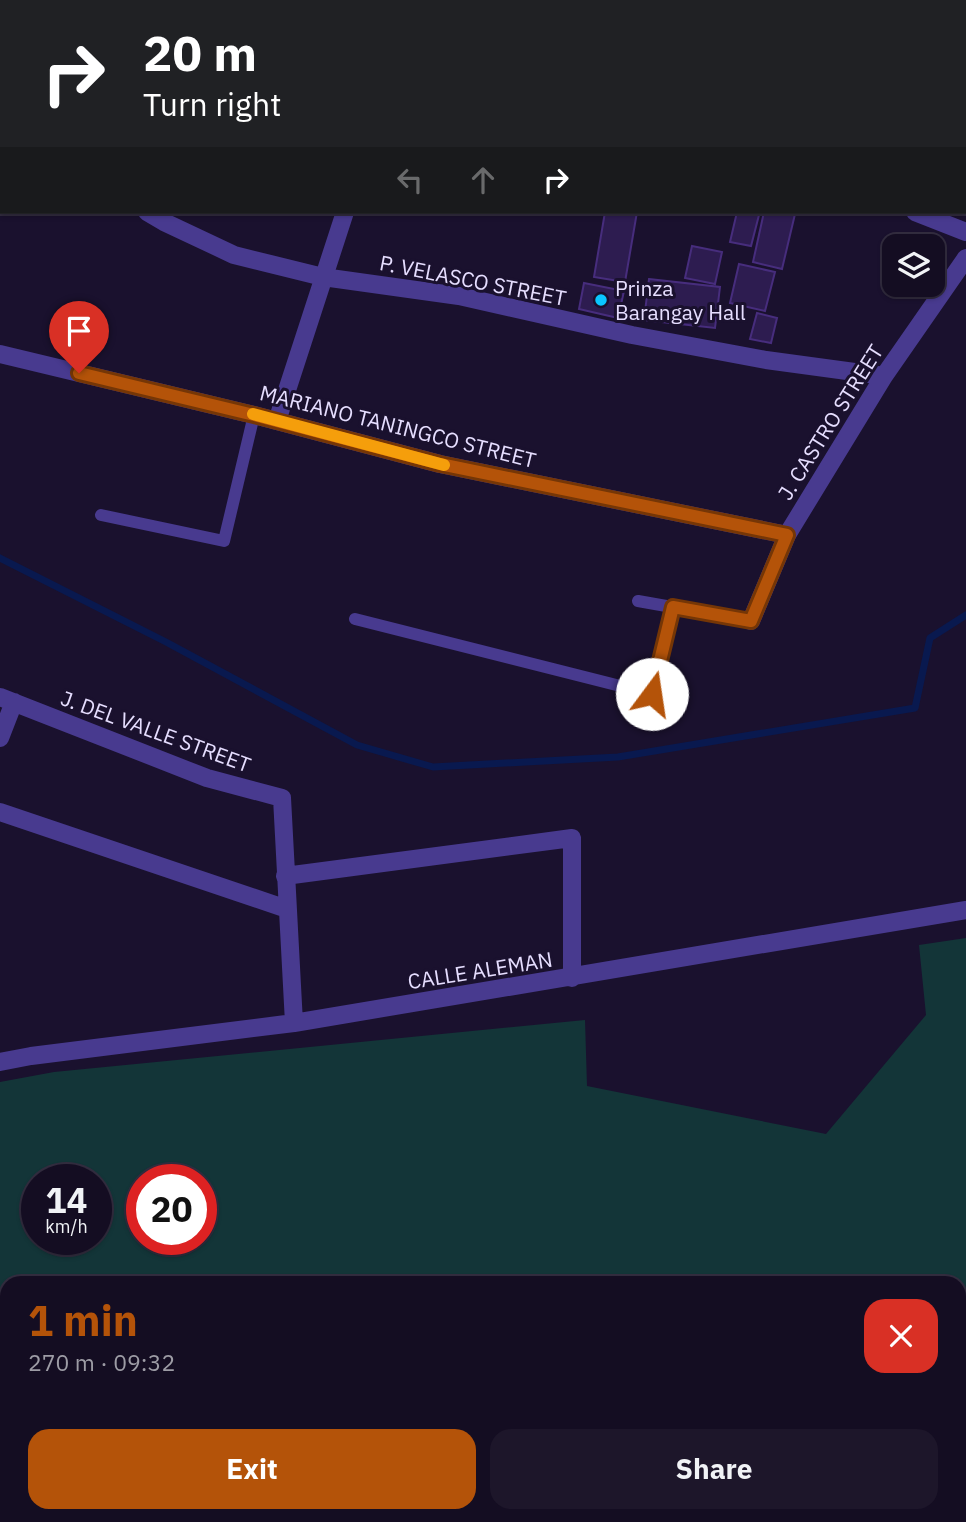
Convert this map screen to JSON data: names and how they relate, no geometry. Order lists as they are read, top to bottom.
{
  "streets": {
    "street": [
      "P. VELASCO STREET",
      "J. CASTRO STREET",
      "MARIANO TANINGCO STREET",
      "J. DEL VALLE STREET",
      "CALLE ALEMAN"
    ]
  },
  "crossings": [
    ["P. VELASCO STREET", "J. CASTRO STREET"],
    ["J. CASTRO STREET", "MARIANO TANINGCO STREET"],
    ["J. DEL VALLE STREET", "CALLE ALEMAN"]
  ],
  "places": ["Prinza Barangay Hall"],
  "page": {
    "turn": ["20 m", "Turn right"],
    "speed": "14 km/h",
    "limit": "20",
    "heading": ["1 min", "270 m · 09:32"],
    "buttons": ["Exit", "Share"]
  }
}
